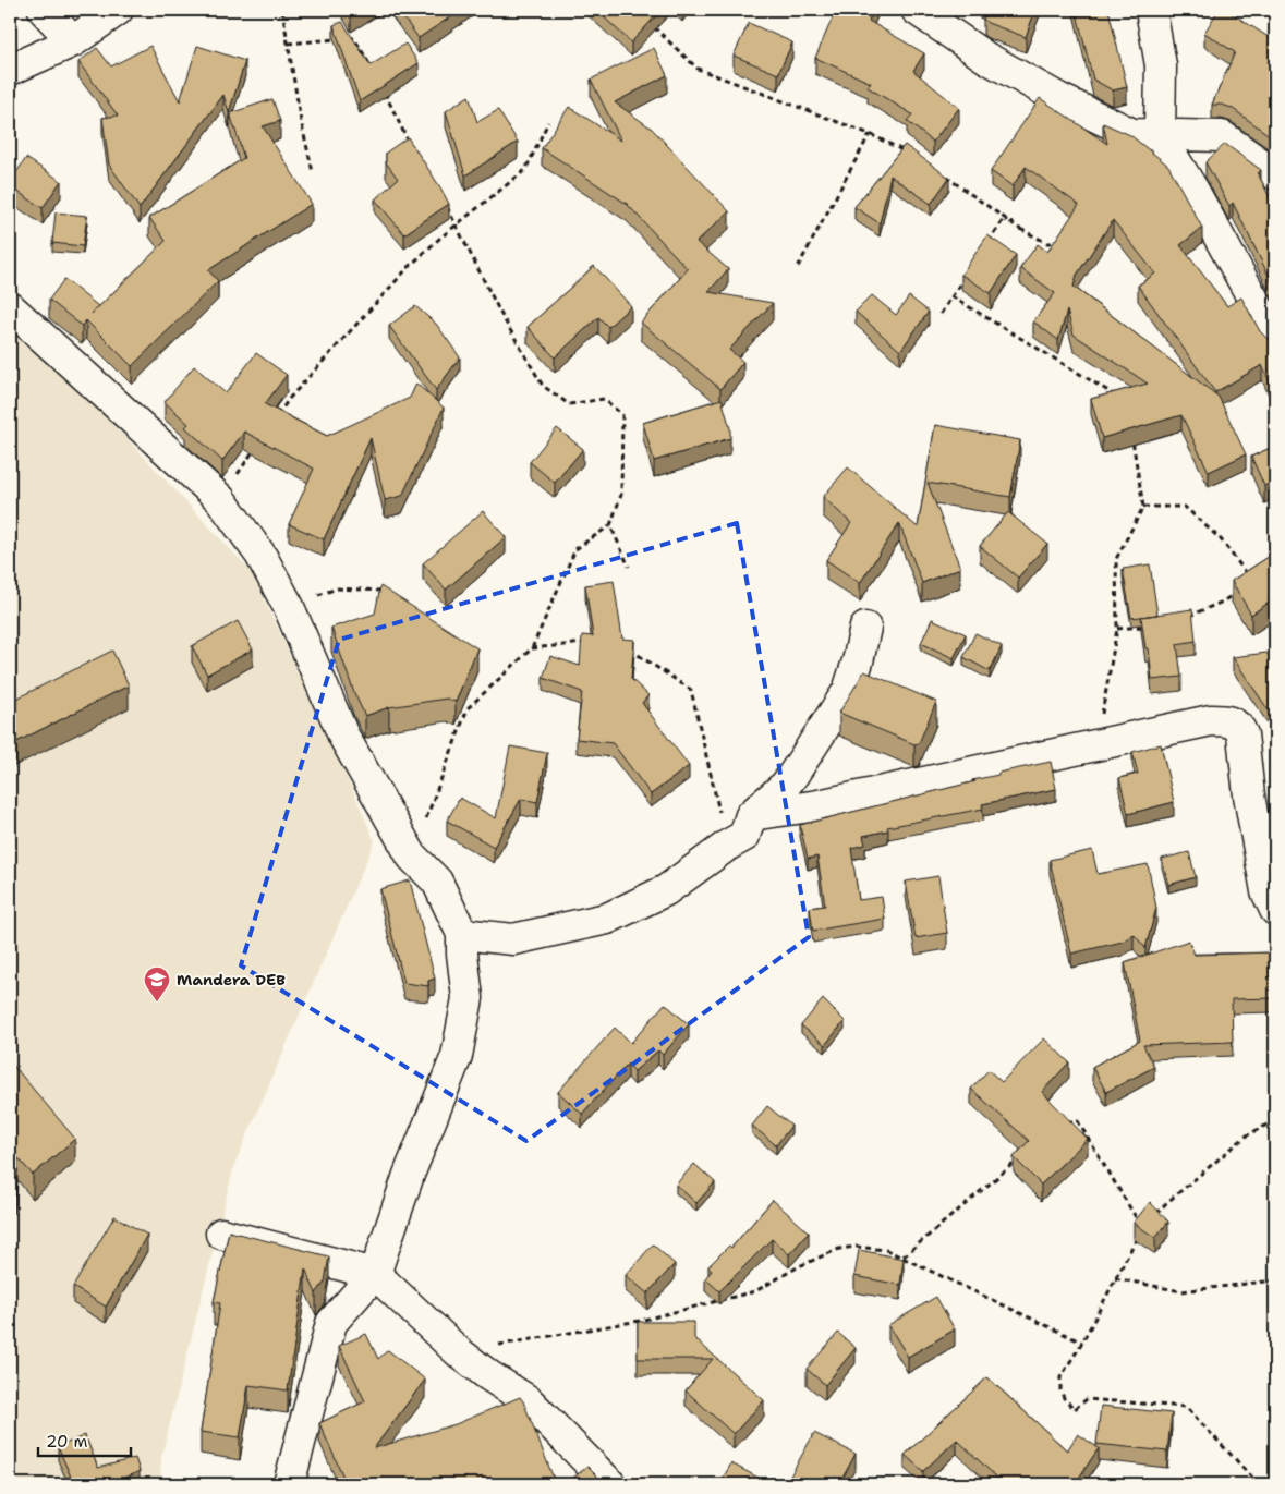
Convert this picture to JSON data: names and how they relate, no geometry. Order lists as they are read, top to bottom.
{
  "places": {
    "school or university": ["Mandera DEB"]
  },
  "scale_bar": "20 m"
}
